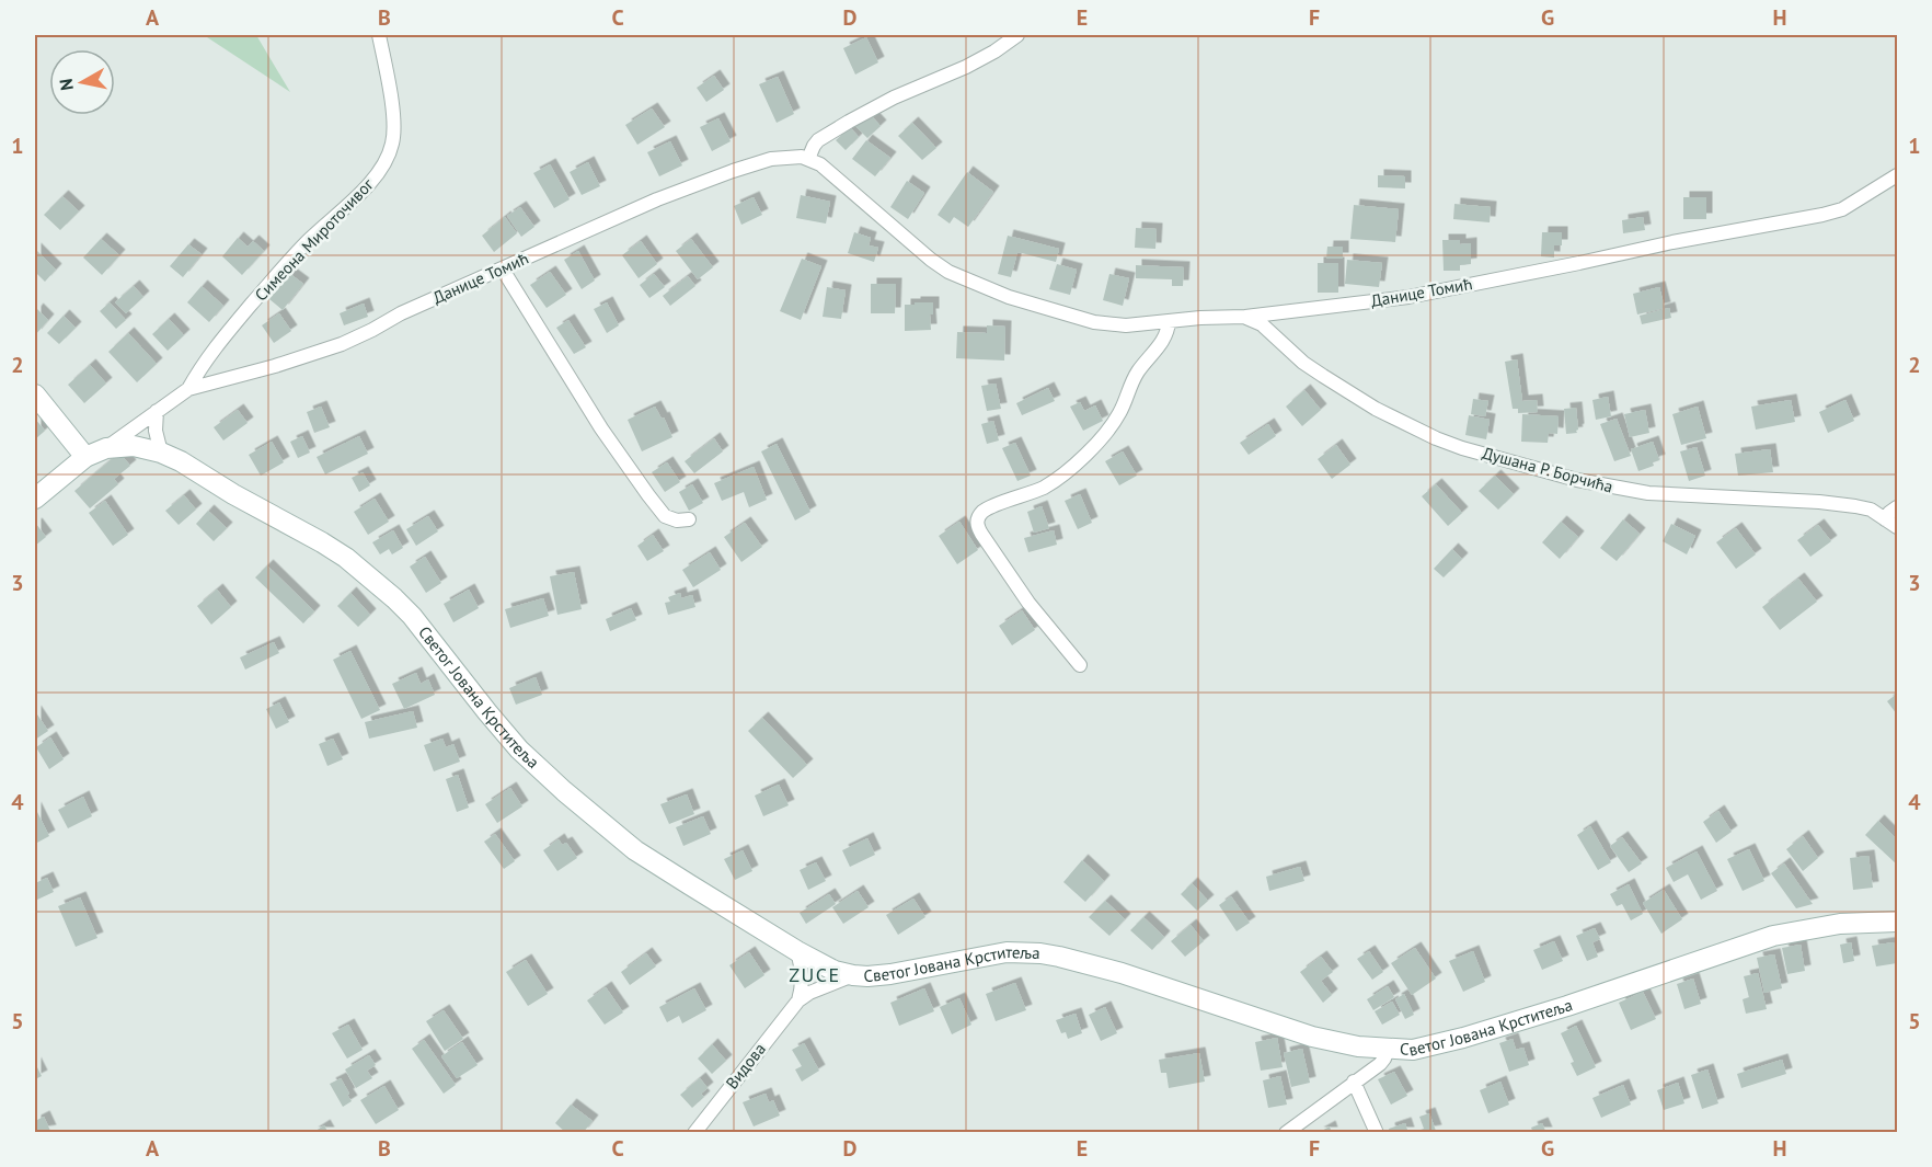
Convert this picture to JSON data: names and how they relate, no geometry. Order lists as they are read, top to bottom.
{
  "streets": {
    "street": [
      "Симеона Мироточивог",
      "Данице Томић",
      "Душана Р. Борчића",
      "Светог Јована Крститеља",
      "Видова"
    ]
  },
  "crossings": [
    ["Симеона Мироточивог", "Данице Томић"],
    ["Данице Томић", "Душана Р. Борчића"],
    ["Данице Томић", "Светог Јована Крститеља"],
    ["Светог Јована Крститеља", "Видова"]
  ],
  "districts": ["ZUCE"],
  "north": "left",
  "grid": {
    "columns": [
      "A",
      "B",
      "C",
      "D",
      "E",
      "F",
      "G",
      "H"
    ],
    "rows": [
      "1",
      "2",
      "3",
      "4",
      "5"
    ]
  }
}
